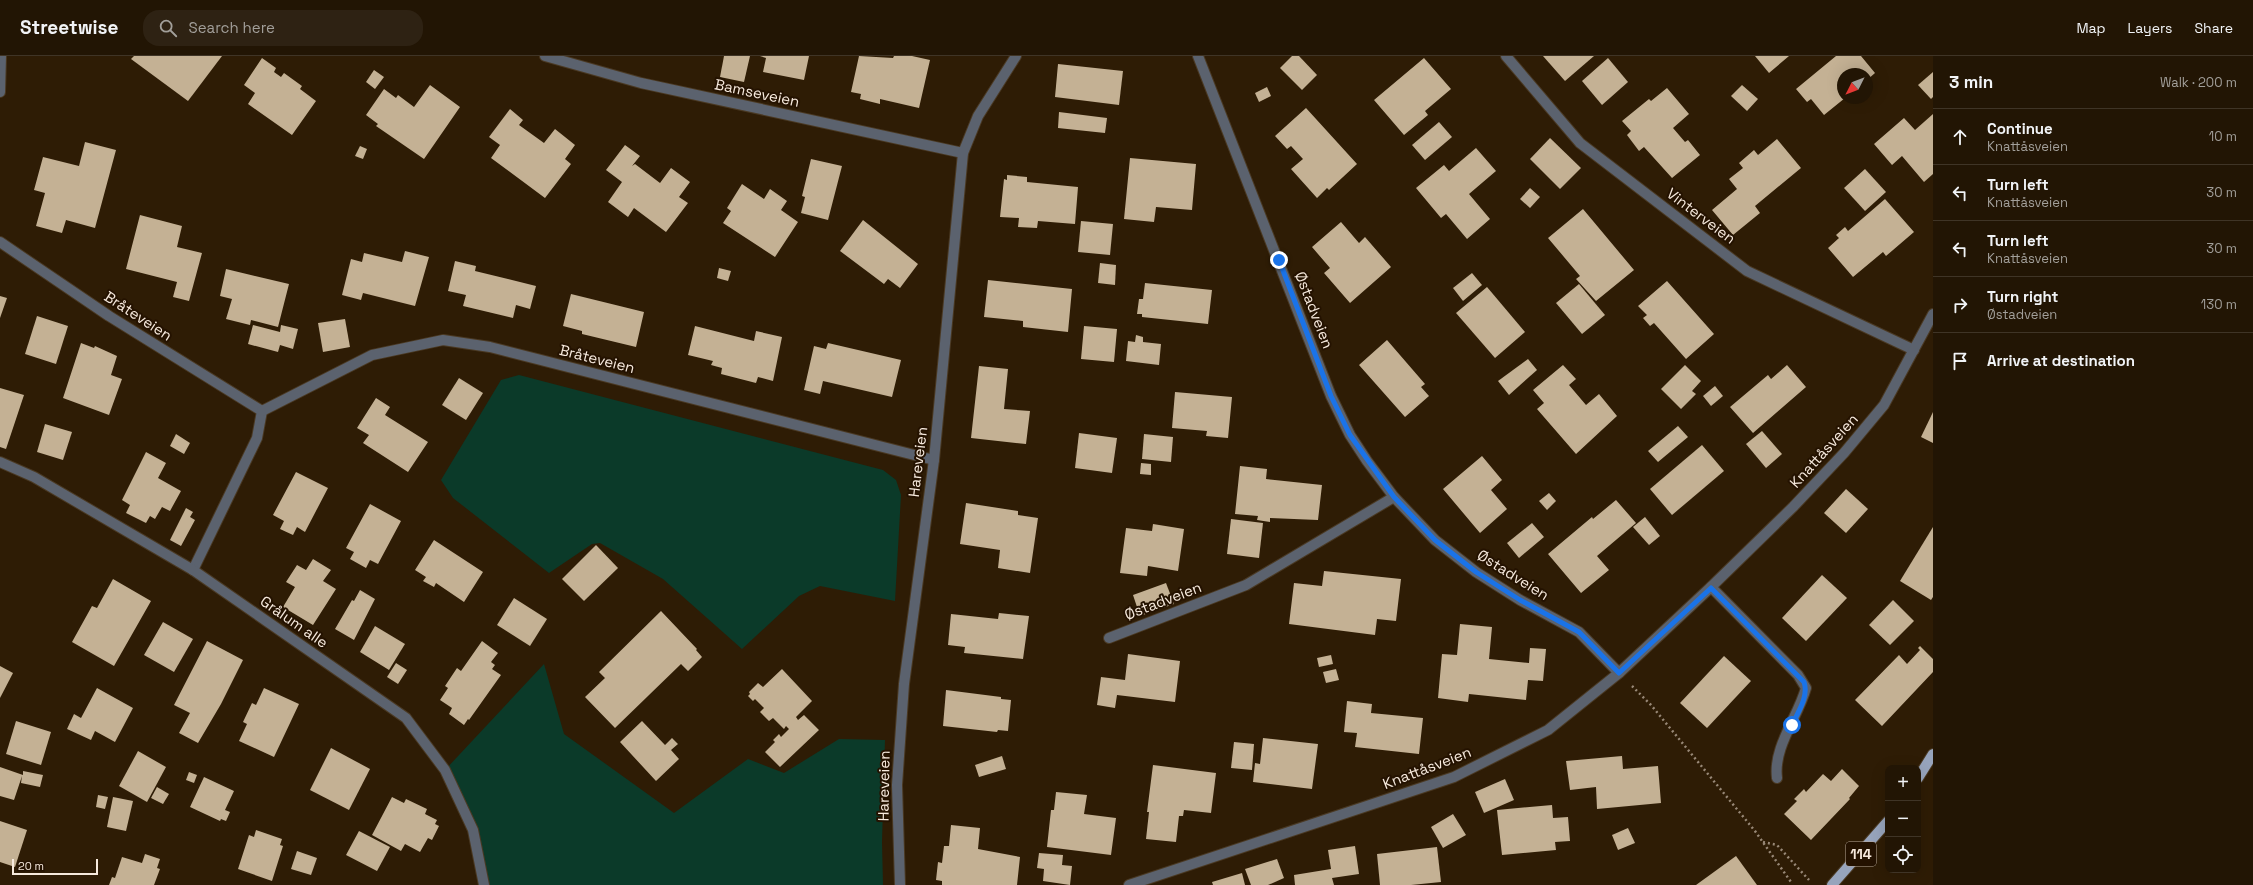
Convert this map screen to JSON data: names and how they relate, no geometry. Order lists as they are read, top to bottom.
{
  "streets": {
    "main road": ["114"],
    "street": [
      "Bamseveien",
      "Vinterveien",
      "Østadveien",
      "Bråteveien",
      "Knattåsveien",
      "Hareveien",
      "Grålum alle"
    ]
  },
  "crossings": [
    ["Bamseveien", "Hareveien"],
    ["Vinterveien", "Knattåsveien"],
    ["Østadveien", "Knattåsveien"],
    ["Bråteveien", "Hareveien"]
  ],
  "scale_bar": "20 m",
  "north": "bottom left",
  "page": {
    "header": "Streetwise",
    "search": "Search here",
    "nav": ["Map", "Layers", "Share"],
    "heading": ["3 min", "Walk · 200 m"],
    "list": [
      ["Continue", "Knattåsveien", "10 m"],
      ["Turn left", "Knattåsveien", "30 m"],
      ["Turn left", "Knattåsveien", "30 m"],
      ["Turn right", "Østadveien", "130 m"],
      "Arrive at destination"
    ],
    "map_buttons": ["+", "−"],
    "scale": "20 m"
  }
}
